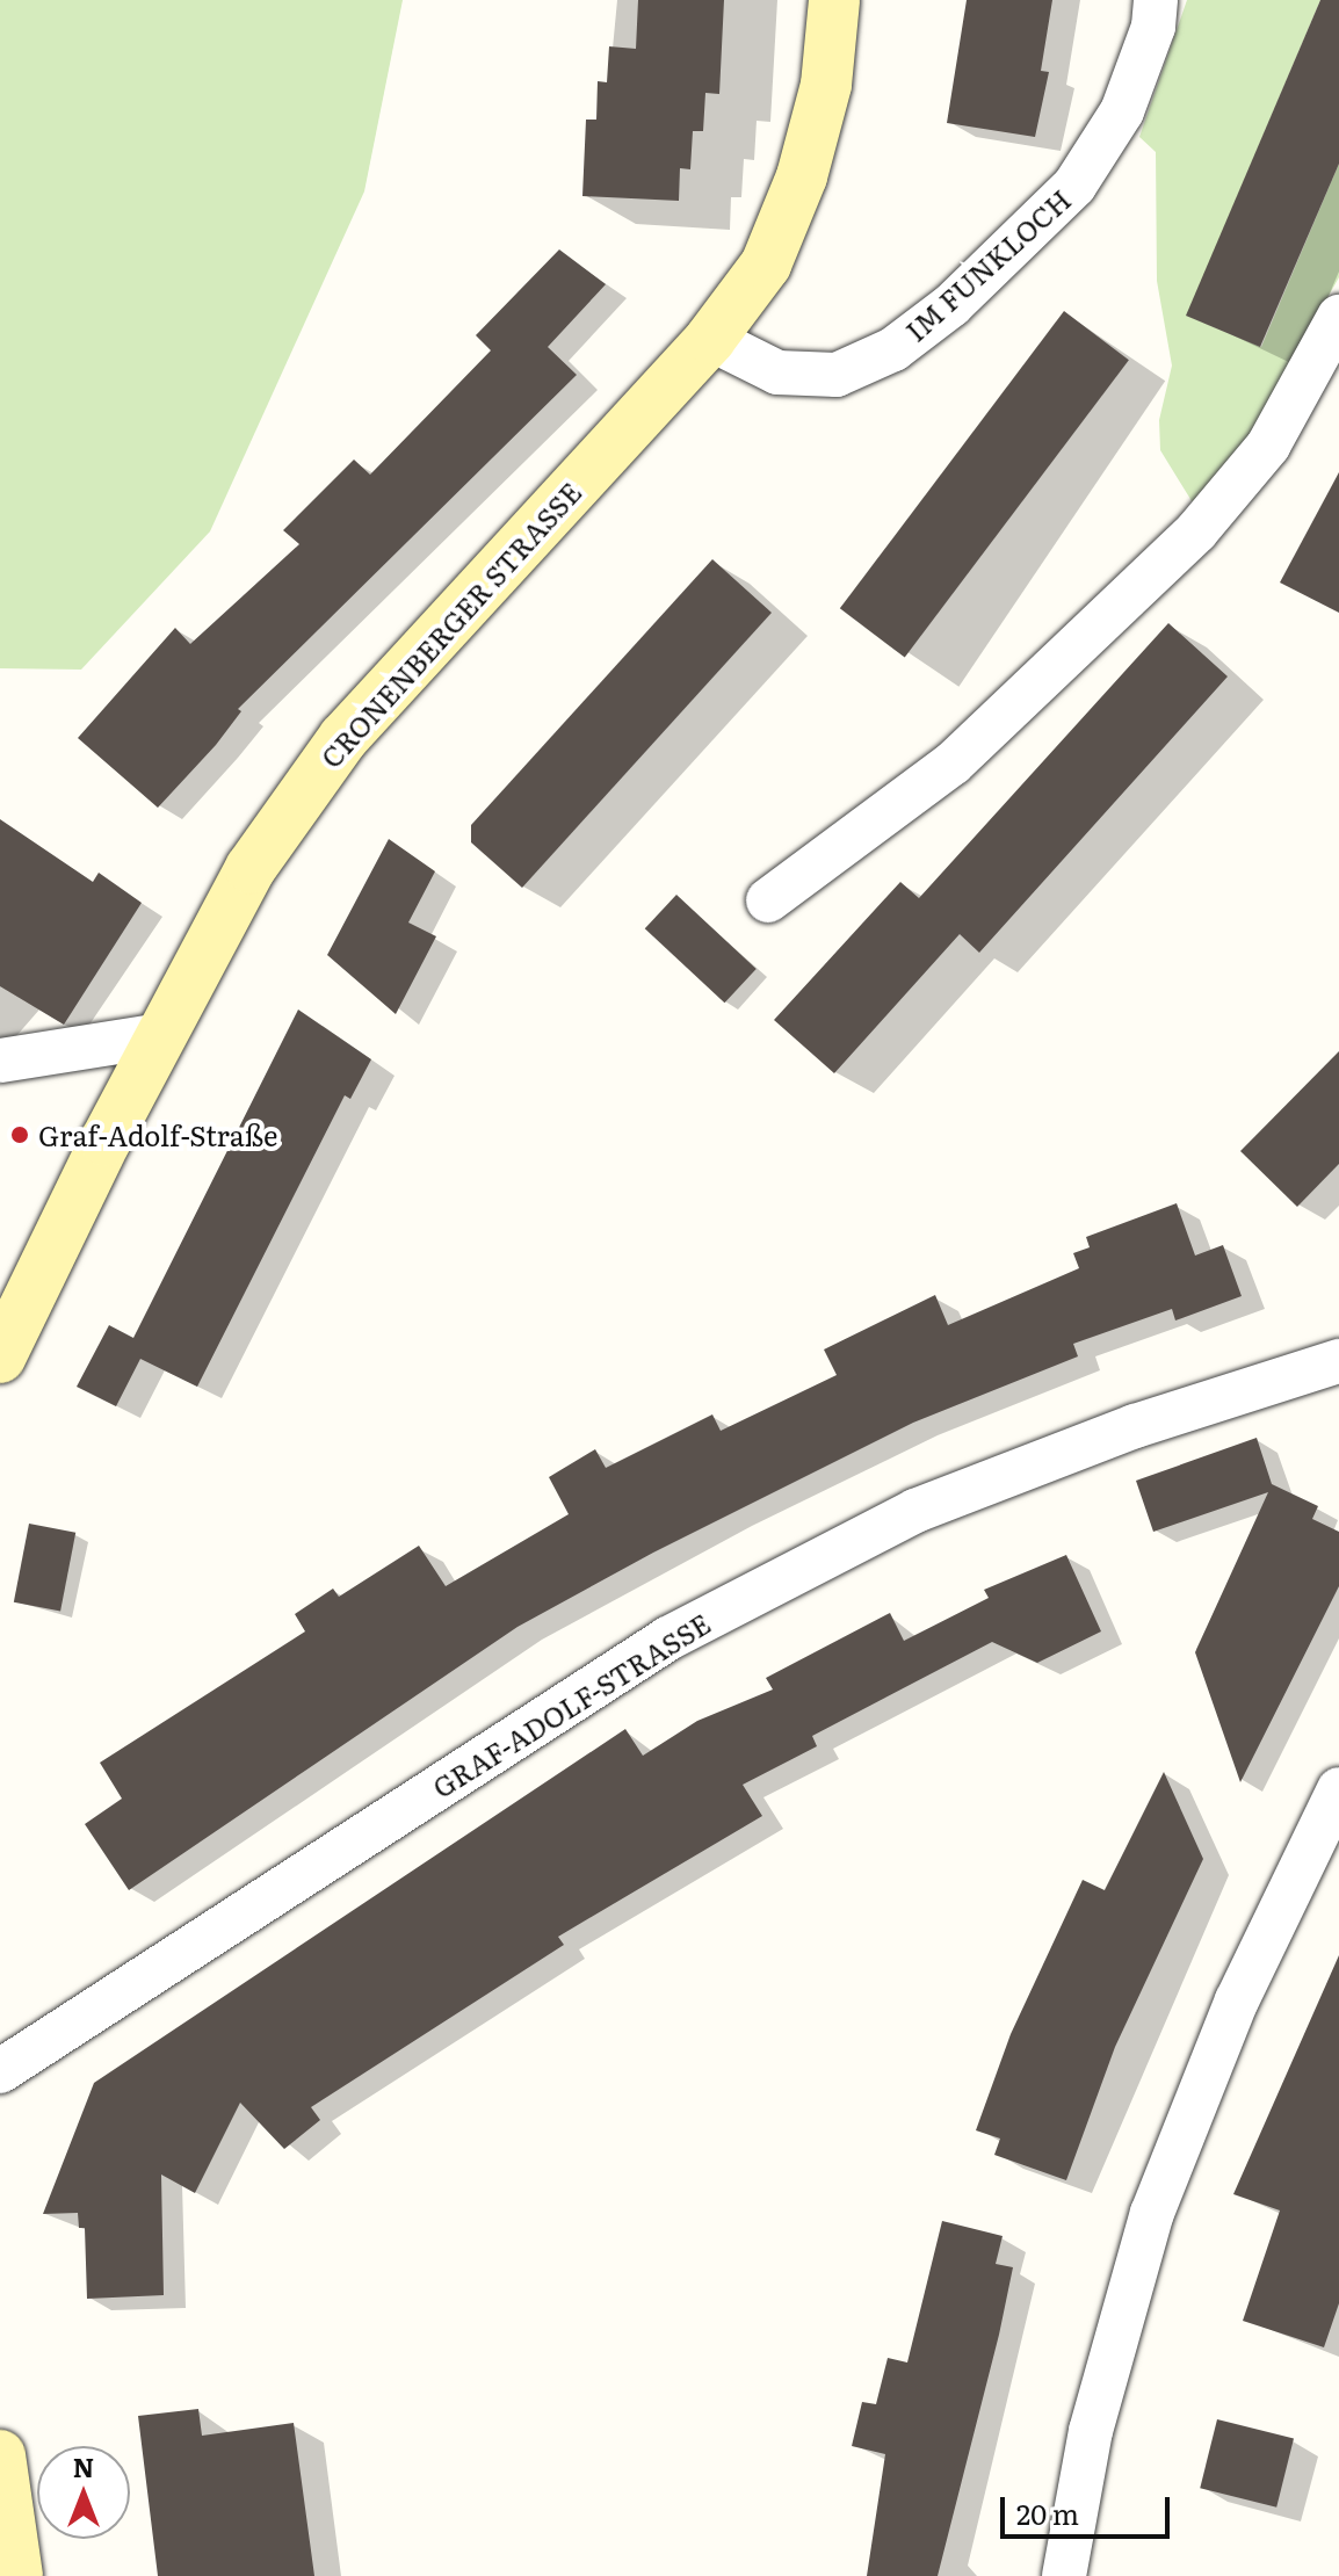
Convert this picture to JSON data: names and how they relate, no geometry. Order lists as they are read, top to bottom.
{
  "streets": {
    "main road": ["CRONENBERGER STRASSE"],
    "street": ["IM FUNKLOCH", "GRAF-ADOLF-STRASSE"]
  },
  "crossings": [
    ["IM FUNKLOCH", "CRONENBERGER STRASSE"]
  ],
  "places": ["Graf-Adolf-Straße"],
  "scale_bar": "20 m",
  "north": "top"
}
